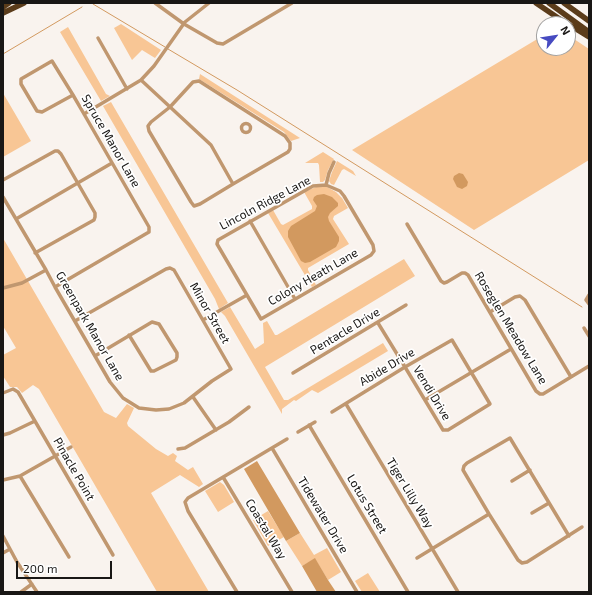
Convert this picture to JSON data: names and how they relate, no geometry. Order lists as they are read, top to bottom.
{
  "streets": {
    "street": [
      "Spruce Manor Lane",
      "Lincoln Ridge Lane",
      "Colony Heath Lane",
      "Minor Street",
      "Greenpark Manor Lane",
      "Roseglen Meadow Lane",
      "Pentacle Drive",
      "Abide Drive",
      "Vendi Drive",
      "Pinacle Point",
      "Tiger Lilly Way",
      "Lotus Street",
      "Tidewater Drive",
      "Coastal Way"
    ]
  },
  "crossings": [
    ["Spruce Manor Lane", "Greenpark Manor Lane"],
    ["Lincoln Ridge Lane", "Colony Heath Lane"],
    ["Minor Street", "Greenpark Manor Lane"],
    ["Pentacle Drive", "Vendi Drive"],
    ["Abide Drive", "Vendi Drive"],
    ["Abide Drive", "Tiger Lilly Way"]
  ],
  "scale_bar": "200 m",
  "north": "top right"
}
